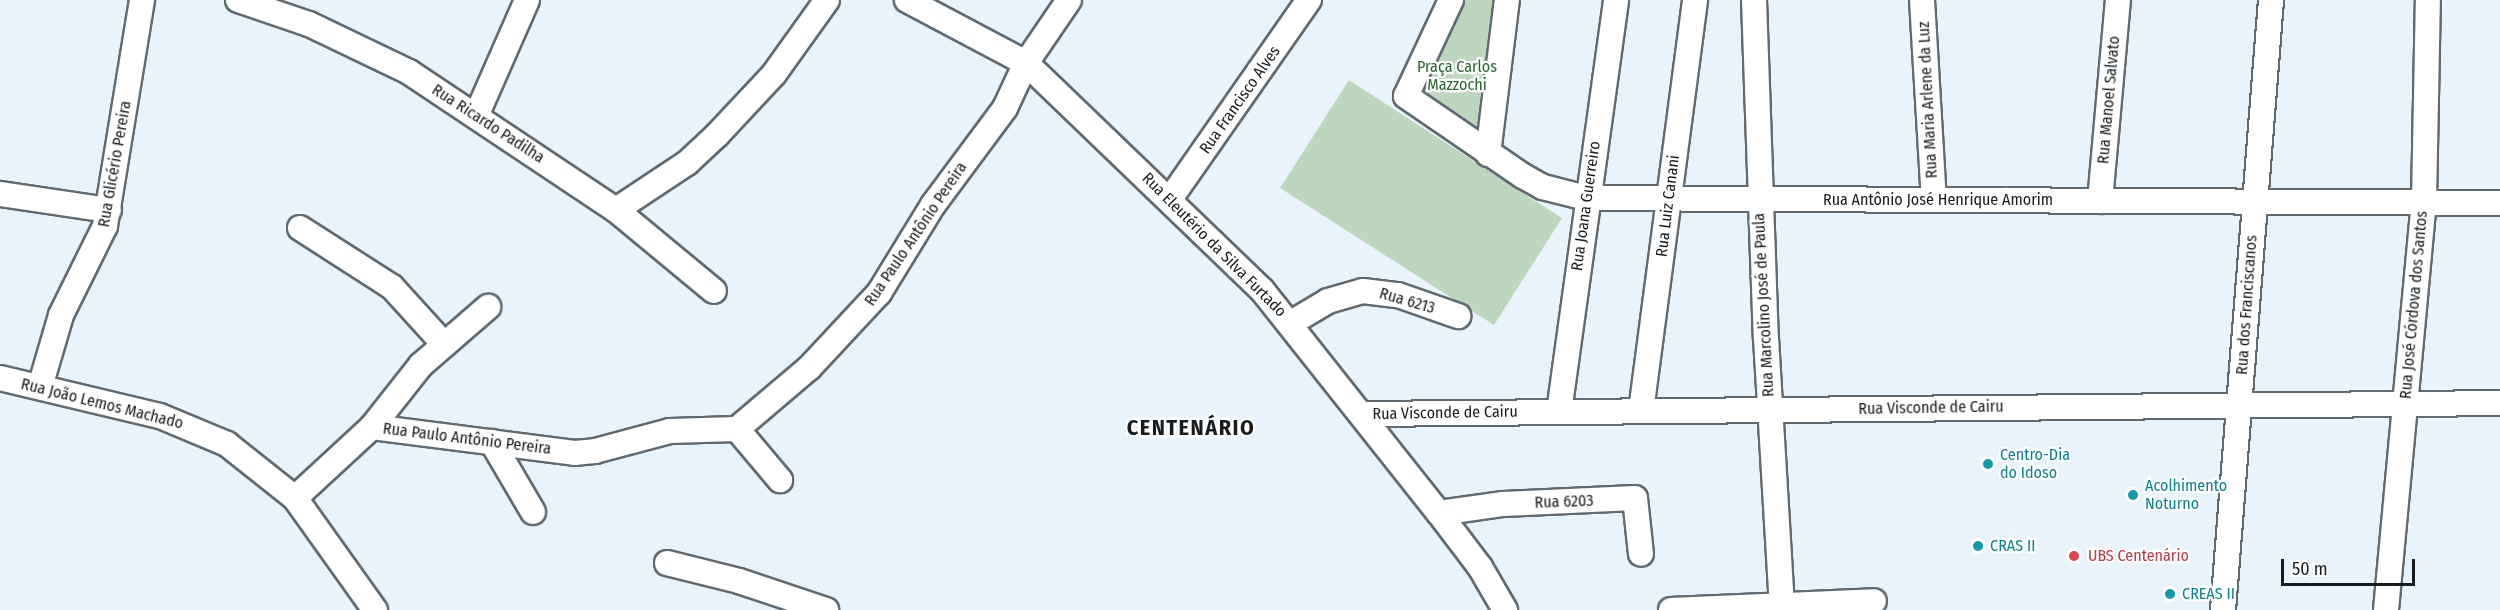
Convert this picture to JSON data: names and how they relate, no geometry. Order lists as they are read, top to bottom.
{
  "streets": {
    "street": [
      "Rua Francisco Alves",
      "Rua Maria Arlene da Luz",
      "Rua Manoel Salvato",
      "Rua Ricardo Padilha",
      "Rua Glicério Pereira",
      "Rua Antônio José Henrique Amorim",
      "Rua Joana Guerreiro",
      "Rua Luiz Canani",
      "Rua Paulo Antônio Pereira",
      "Rua Eleutério da Silva Furtado",
      "Rua 6213",
      "Rua Marcolino José de Paula",
      "Rua dos Franciscanos",
      "Rua José Córdova dos Santos",
      "Rua João Lemos Machado",
      "Rua Visconde de Cairu",
      "Rua 6203"
    ]
  },
  "crossings": [
    ["Rua Francisco Alves", "Rua Eleutério da Silva Furtado"],
    ["Rua Maria Arlene da Luz", "Rua Antônio José Henrique Amorim"],
    ["Rua Manoel Salvato", "Rua Antônio José Henrique Amorim"],
    ["Rua Glicério Pereira", "Rua João Lemos Machado"],
    ["Rua Antônio José Henrique Amorim", "Rua Joana Guerreiro"],
    ["Rua Antônio José Henrique Amorim", "Rua Luiz Canani"],
    ["Rua Antônio José Henrique Amorim", "Rua Marcolino José de Paula"],
    ["Rua Antônio José Henrique Amorim", "Rua dos Franciscanos"],
    ["Rua Antônio José Henrique Amorim", "Rua José Córdova dos Santos"],
    ["Rua Joana Guerreiro", "Rua Visconde de Cairu"],
    ["Rua Luiz Canani", "Rua Visconde de Cairu"],
    ["Rua Paulo Antônio Pereira", "Rua Eleutério da Silva Furtado"],
    ["Rua Eleutério da Silva Furtado", "Rua 6213"],
    ["Rua Eleutério da Silva Furtado", "Rua Visconde de Cairu"],
    ["Rua Eleutério da Silva Furtado", "Rua 6203"],
    ["Rua Marcolino José de Paula", "Rua Visconde de Cairu"],
    ["Rua dos Franciscanos", "Rua Visconde de Cairu"],
    ["Rua José Córdova dos Santos", "Rua Visconde de Cairu"]
  ],
  "districts": ["CENTENÁRIO"],
  "parks": ["Praça Carlos Mazzochi"],
  "places": [
    "Centro-Dia do Idoso",
    "Acolhimento Noturno",
    "CRAS II",
    "UBS Centenário",
    "CREAS II"
  ],
  "scale_bar": "50 m"
}
